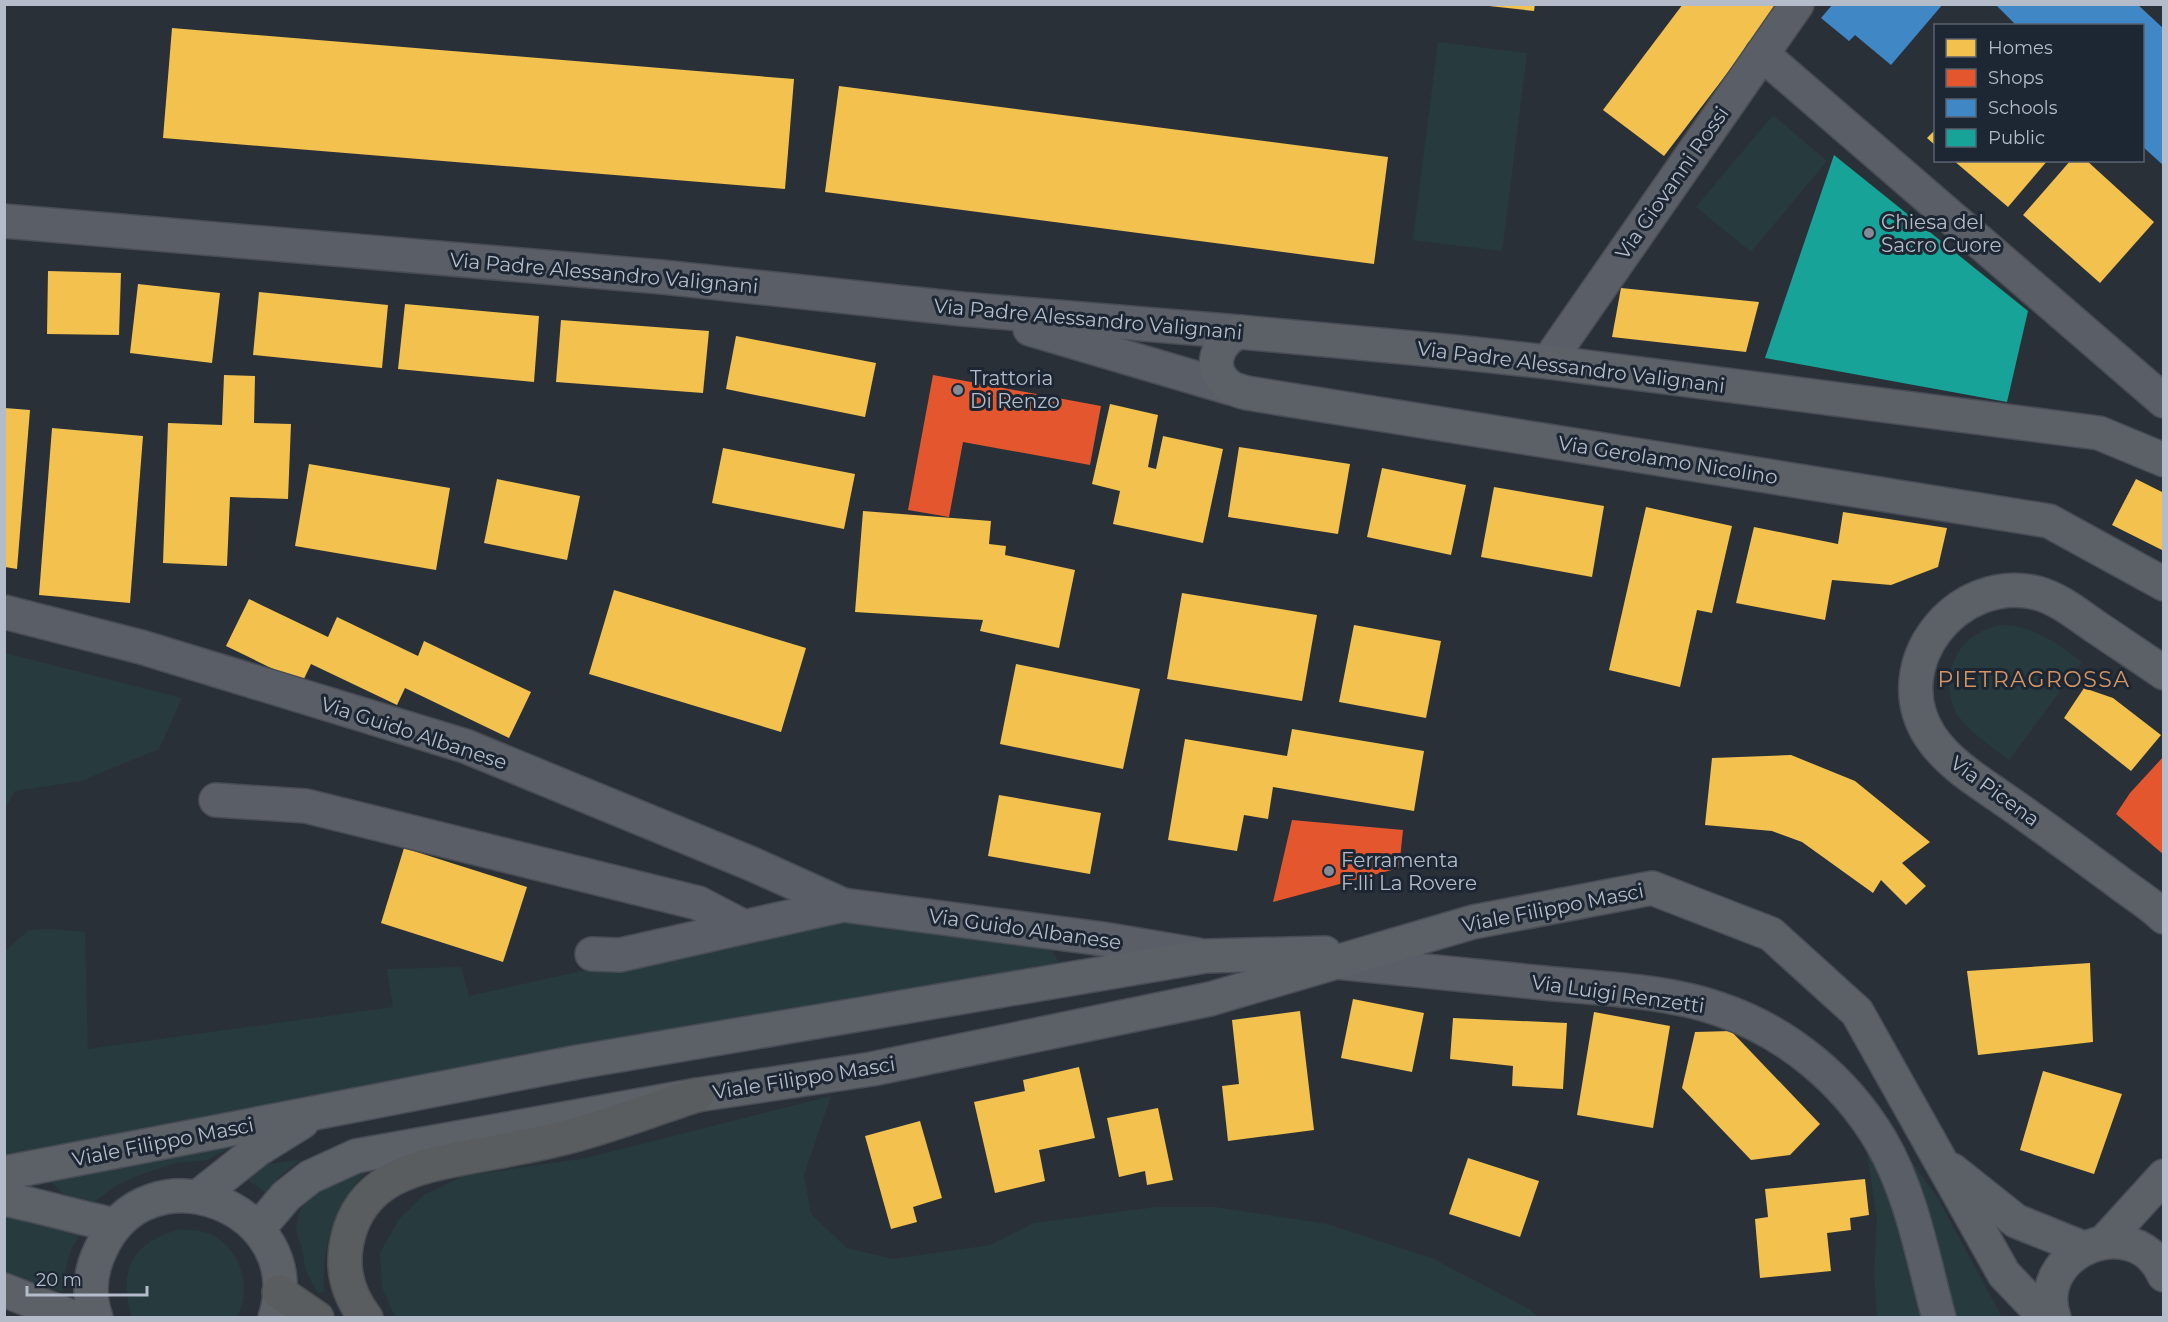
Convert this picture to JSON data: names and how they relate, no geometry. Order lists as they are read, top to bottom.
{
  "streets": {
    "main road": [
      "Via Padre Alessandro Valignani",
      "Via Gerolamo Nicolino",
      "Via Picena",
      "Viale Filippo Masci"
    ],
    "street": ["Via Giovanni Rossi", "Via Guido Albanese", "Via Luigi Renzetti"]
  },
  "crossings": [
    ["Via Giovanni Rossi", "Via Padre Alessandro Valignani"],
    ["Via Guido Albanese", "Viale Filippo Masci"],
    ["Viale Filippo Masci", "Via Luigi Renzetti"]
  ],
  "districts": ["PIETRAGROSSA"],
  "places": ["Chiesa del Sacro Cuore", "Trattoria Di Renzo", "Ferramenta F.lli La Rovere"],
  "legend": [
    "Homes",
    "Shops",
    "Schools",
    "Public"
  ],
  "scale_bar": "20 m"
}
